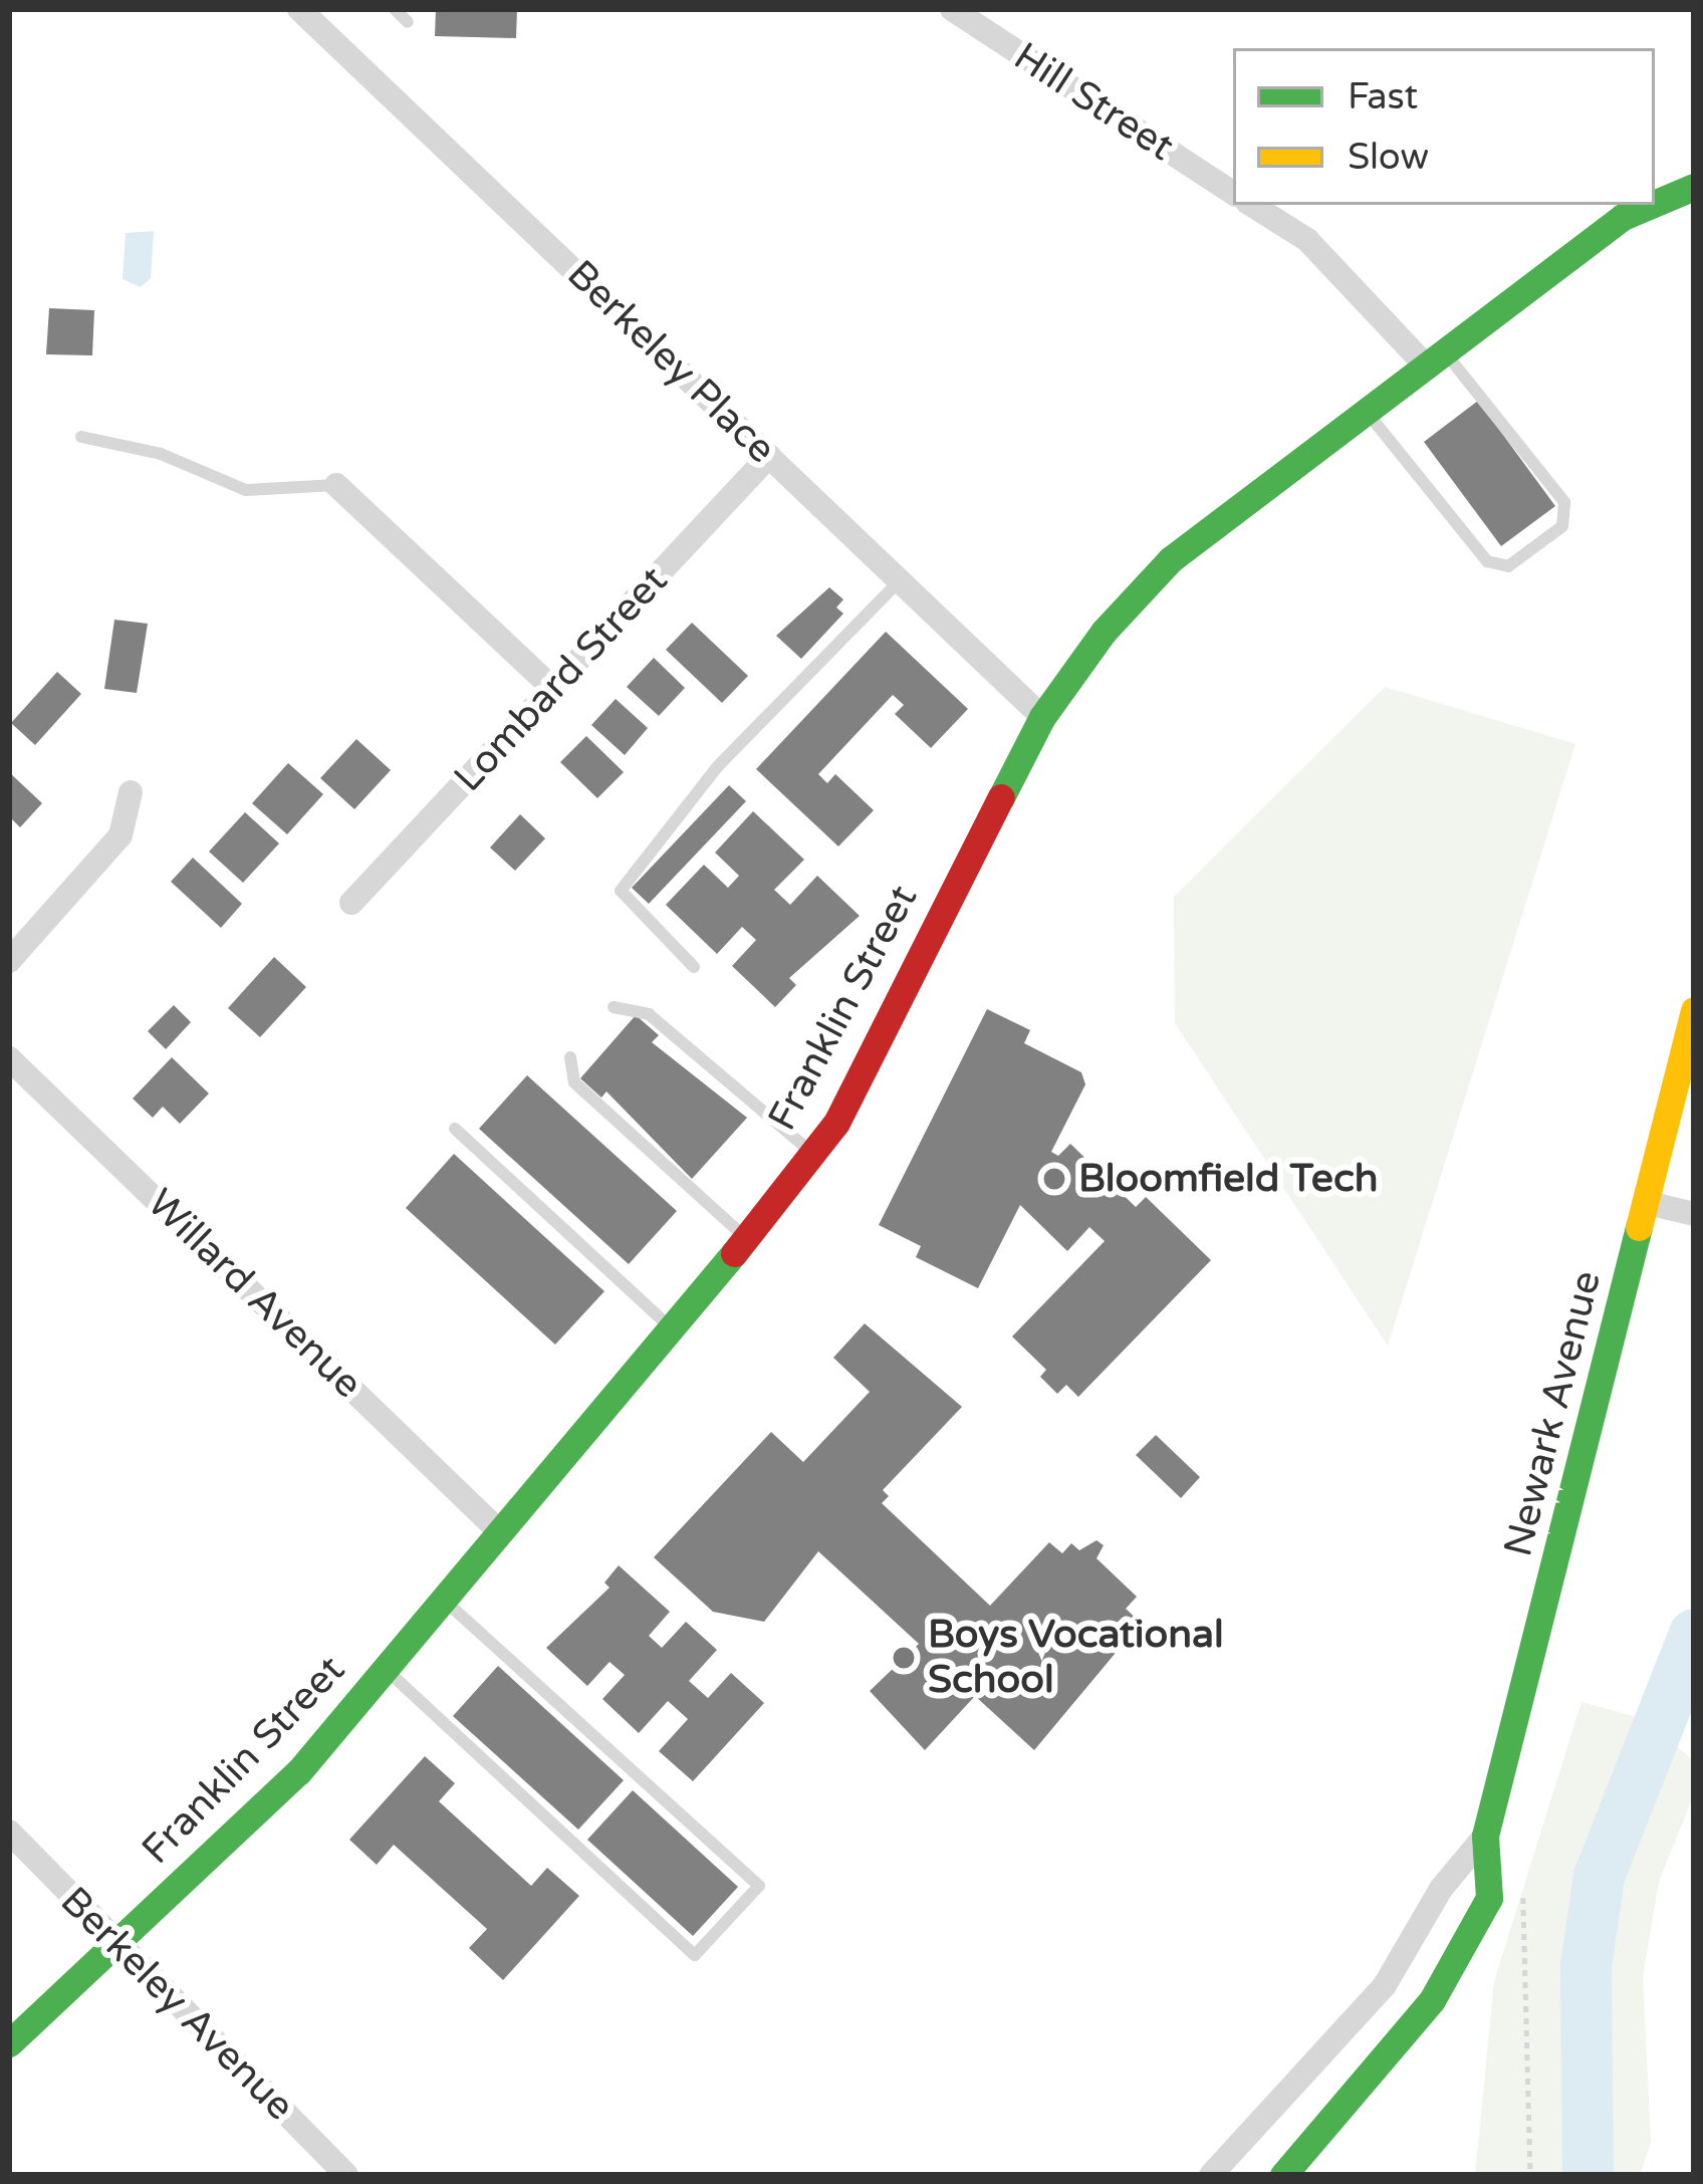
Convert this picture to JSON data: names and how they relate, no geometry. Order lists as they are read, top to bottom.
{
  "streets": {
    "main road": ["Franklin Street", "Newark Avenue"],
    "street": [
      "Hill Street",
      "Berkeley Place",
      "Lombard Street",
      "Willard Avenue",
      "Berkeley Avenue"
    ]
  },
  "crossings": [
    ["Berkeley Place", "Lombard Street"],
    ["Berkeley Place", "Franklin Street"],
    ["Franklin Street", "Willard Avenue"],
    ["Franklin Street", "Berkeley Avenue"]
  ],
  "places": ["Bloomfield Tech", "Boys Vocational School"],
  "legend": ["Fast", "Slow"]
}
